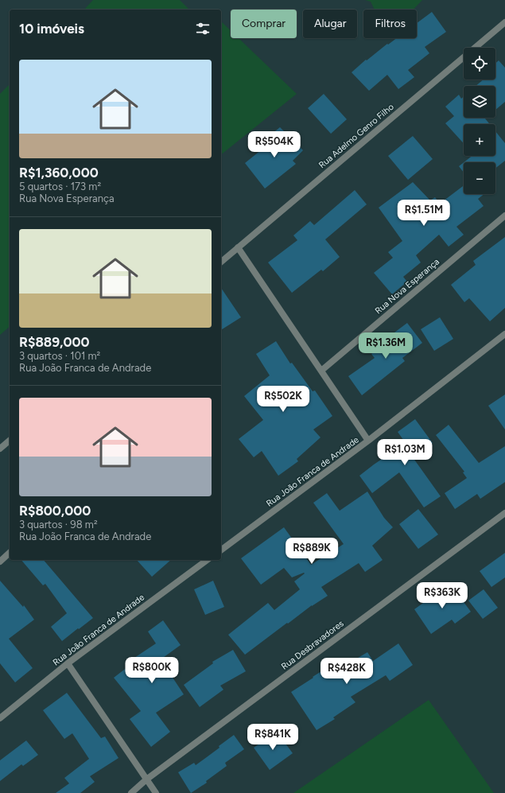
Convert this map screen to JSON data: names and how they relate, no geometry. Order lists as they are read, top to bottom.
{
  "streets": {
    "street": [
      "Rua Adelmo Genro Filho",
      "Rua Nova Esperança",
      "Rua João Franca de Andrade",
      "Rua Desbravadores"
    ]
  },
  "page": {
    "chip": ["Comprar", "Alugar", "Filtros"],
    "heading": "10 imóveis",
    "map_buttons": ["+", "−"],
    "list": [
      {
        "name": "R$1,360,000",
        "note": "5 quartos · 173 m² · Rua Nova Esperança"
      },
      {
        "name": "R$889,000",
        "note": "3 quartos · 101 m² · Rua João Franca de Andrade"
      },
      {
        "name": "R$800,000",
        "note": "3 quartos · 98 m² · Rua João Franca de Andrade"
      }
    ],
    "price": [
      "R$504K",
      "R$1.51M",
      "R$1.36M",
      "R$502K",
      "R$1.03M",
      "R$889K",
      "R$363K",
      "R$800K",
      "R$428K",
      "R$841K"
    ]
  }
}
